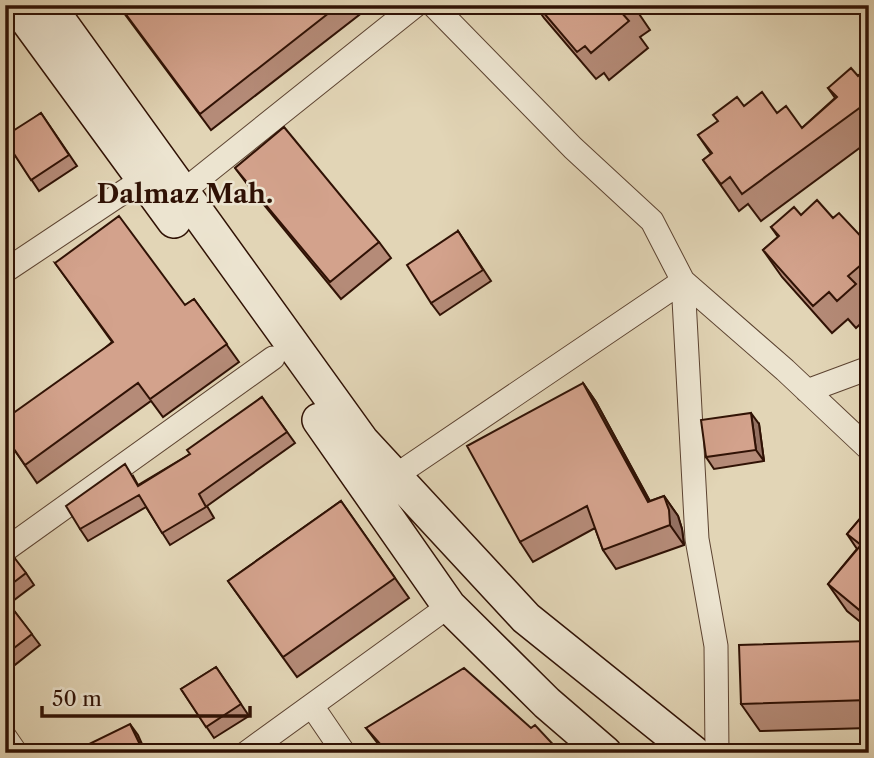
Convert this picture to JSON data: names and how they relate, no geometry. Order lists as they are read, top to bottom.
{
  "districts": ["Dalmaz Mah."],
  "scale_bar": "50 m"
}
